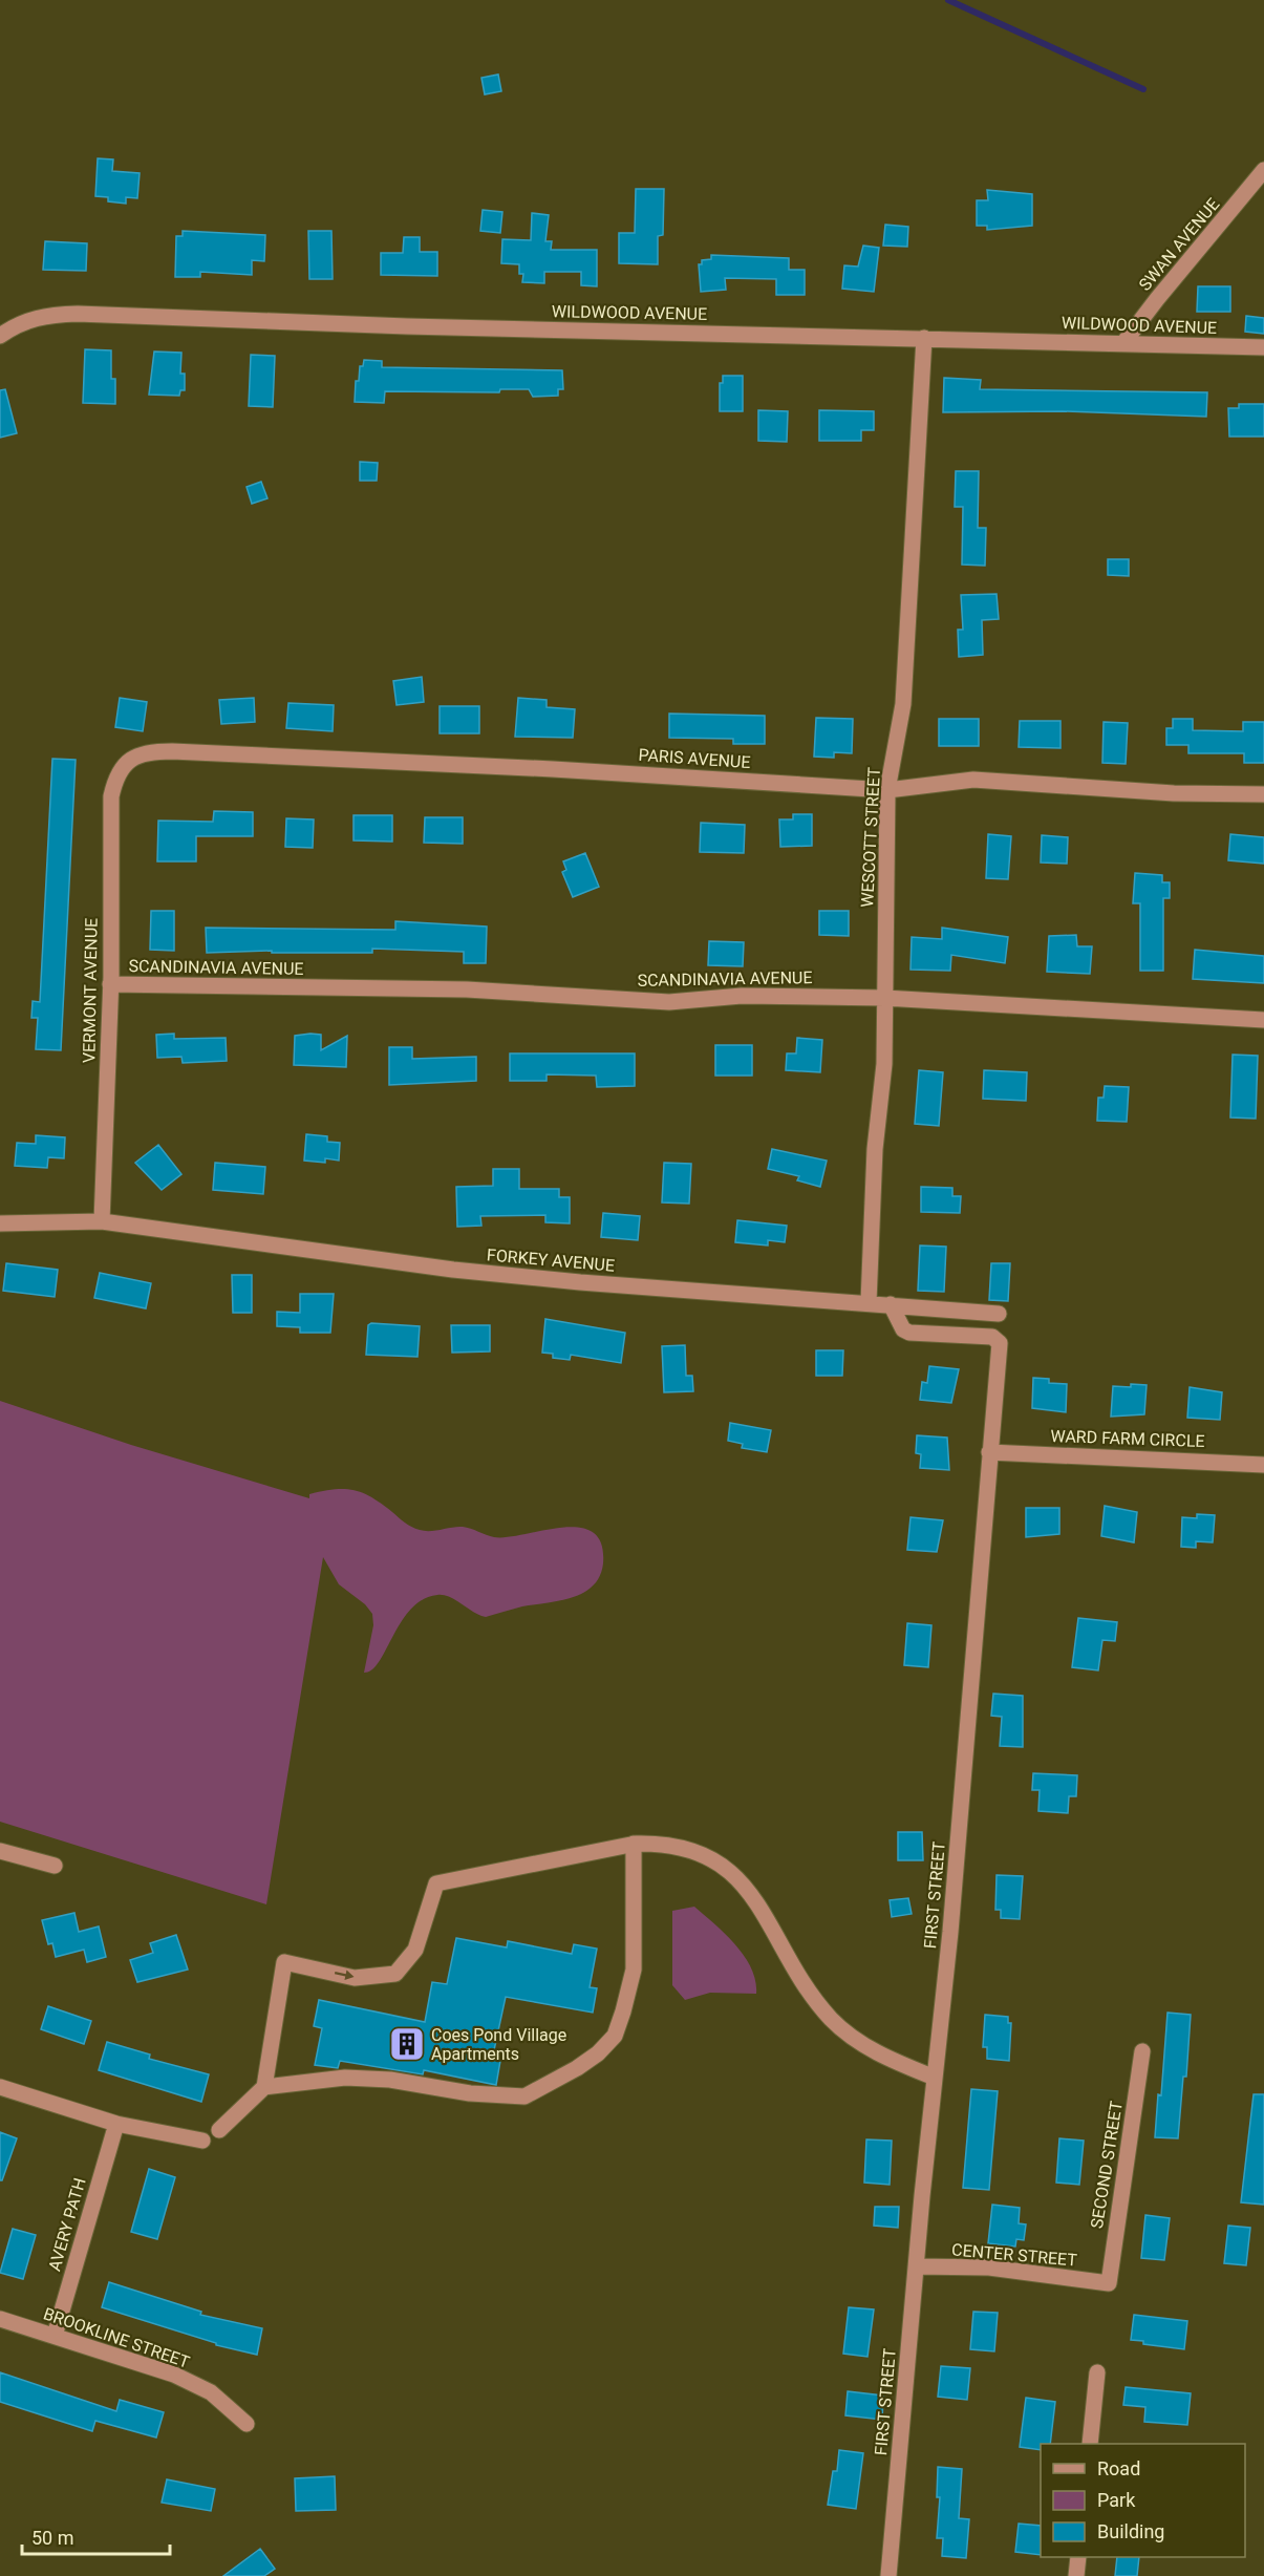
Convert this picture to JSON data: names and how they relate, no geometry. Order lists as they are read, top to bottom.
{
  "streets": {
    "street": [
      "SWAN AVENUE",
      "WILDWOOD AVENUE",
      "PARIS AVENUE",
      "WESCOTT STREET",
      "SCANDINAVIA AVENUE",
      "VERMONT AVENUE",
      "FORKEY AVENUE",
      "WARD FARM CIRCLE",
      "FIRST STREET",
      "SECOND STREET",
      "AVERY PATH",
      "CENTER STREET",
      "BROOKLINE STREET"
    ]
  },
  "crossings": [
    ["SWAN AVENUE", "WILDWOOD AVENUE"],
    ["WILDWOOD AVENUE", "WESCOTT STREET"],
    ["PARIS AVENUE", "WESCOTT STREET"],
    ["PARIS AVENUE", "VERMONT AVENUE"],
    ["WESCOTT STREET", "SCANDINAVIA AVENUE"],
    ["WESCOTT STREET", "FORKEY AVENUE"],
    ["SCANDINAVIA AVENUE", "VERMONT AVENUE"],
    ["VERMONT AVENUE", "FORKEY AVENUE"],
    ["FORKEY AVENUE", "FIRST STREET"],
    ["WARD FARM CIRCLE", "FIRST STREET"],
    ["FIRST STREET", "CENTER STREET"],
    ["SECOND STREET", "CENTER STREET"],
    ["AVERY PATH", "BROOKLINE STREET"]
  ],
  "places": {
    "building": ["Coes Pond Village Apartments"]
  },
  "legend": ["Road", "Park", "Building"],
  "scale_bar": "50 m"
}
